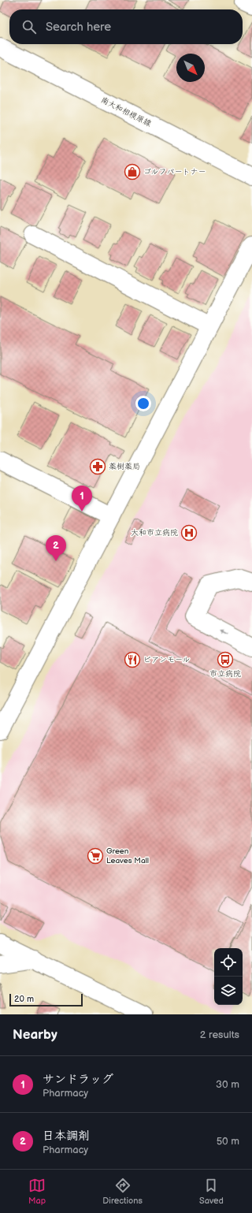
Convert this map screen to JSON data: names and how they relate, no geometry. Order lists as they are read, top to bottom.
{
  "streets": {
    "street": ["南大和相模原線"]
  },
  "places": {
    "shop": ["ゴルフパートナー"],
    "pharmacy": ["薬樹薬局"],
    "hospital": ["大和市立病院"],
    "restaurant": ["ビアンモール"],
    "bus stop": ["市立病院"],
    "supermarket": ["Green Leaves Mall"]
  },
  "scale_bar": "20 m",
  "north": "bottom right",
  "page": {
    "search": "Search here",
    "pins": ["1", "2"],
    "scale": "20 m",
    "heading": ["Nearby", "2 results"],
    "list": [
      {
        "mark": "1",
        "name": "サンドラッグ",
        "note": "Pharmacy",
        "value": "30 m"
      },
      {
        "mark": "2",
        "name": "日本調剤",
        "note": "Pharmacy",
        "value": "50 m"
      }
    ],
    "nav": ["Map", "Directions", "Saved"]
  }
}
